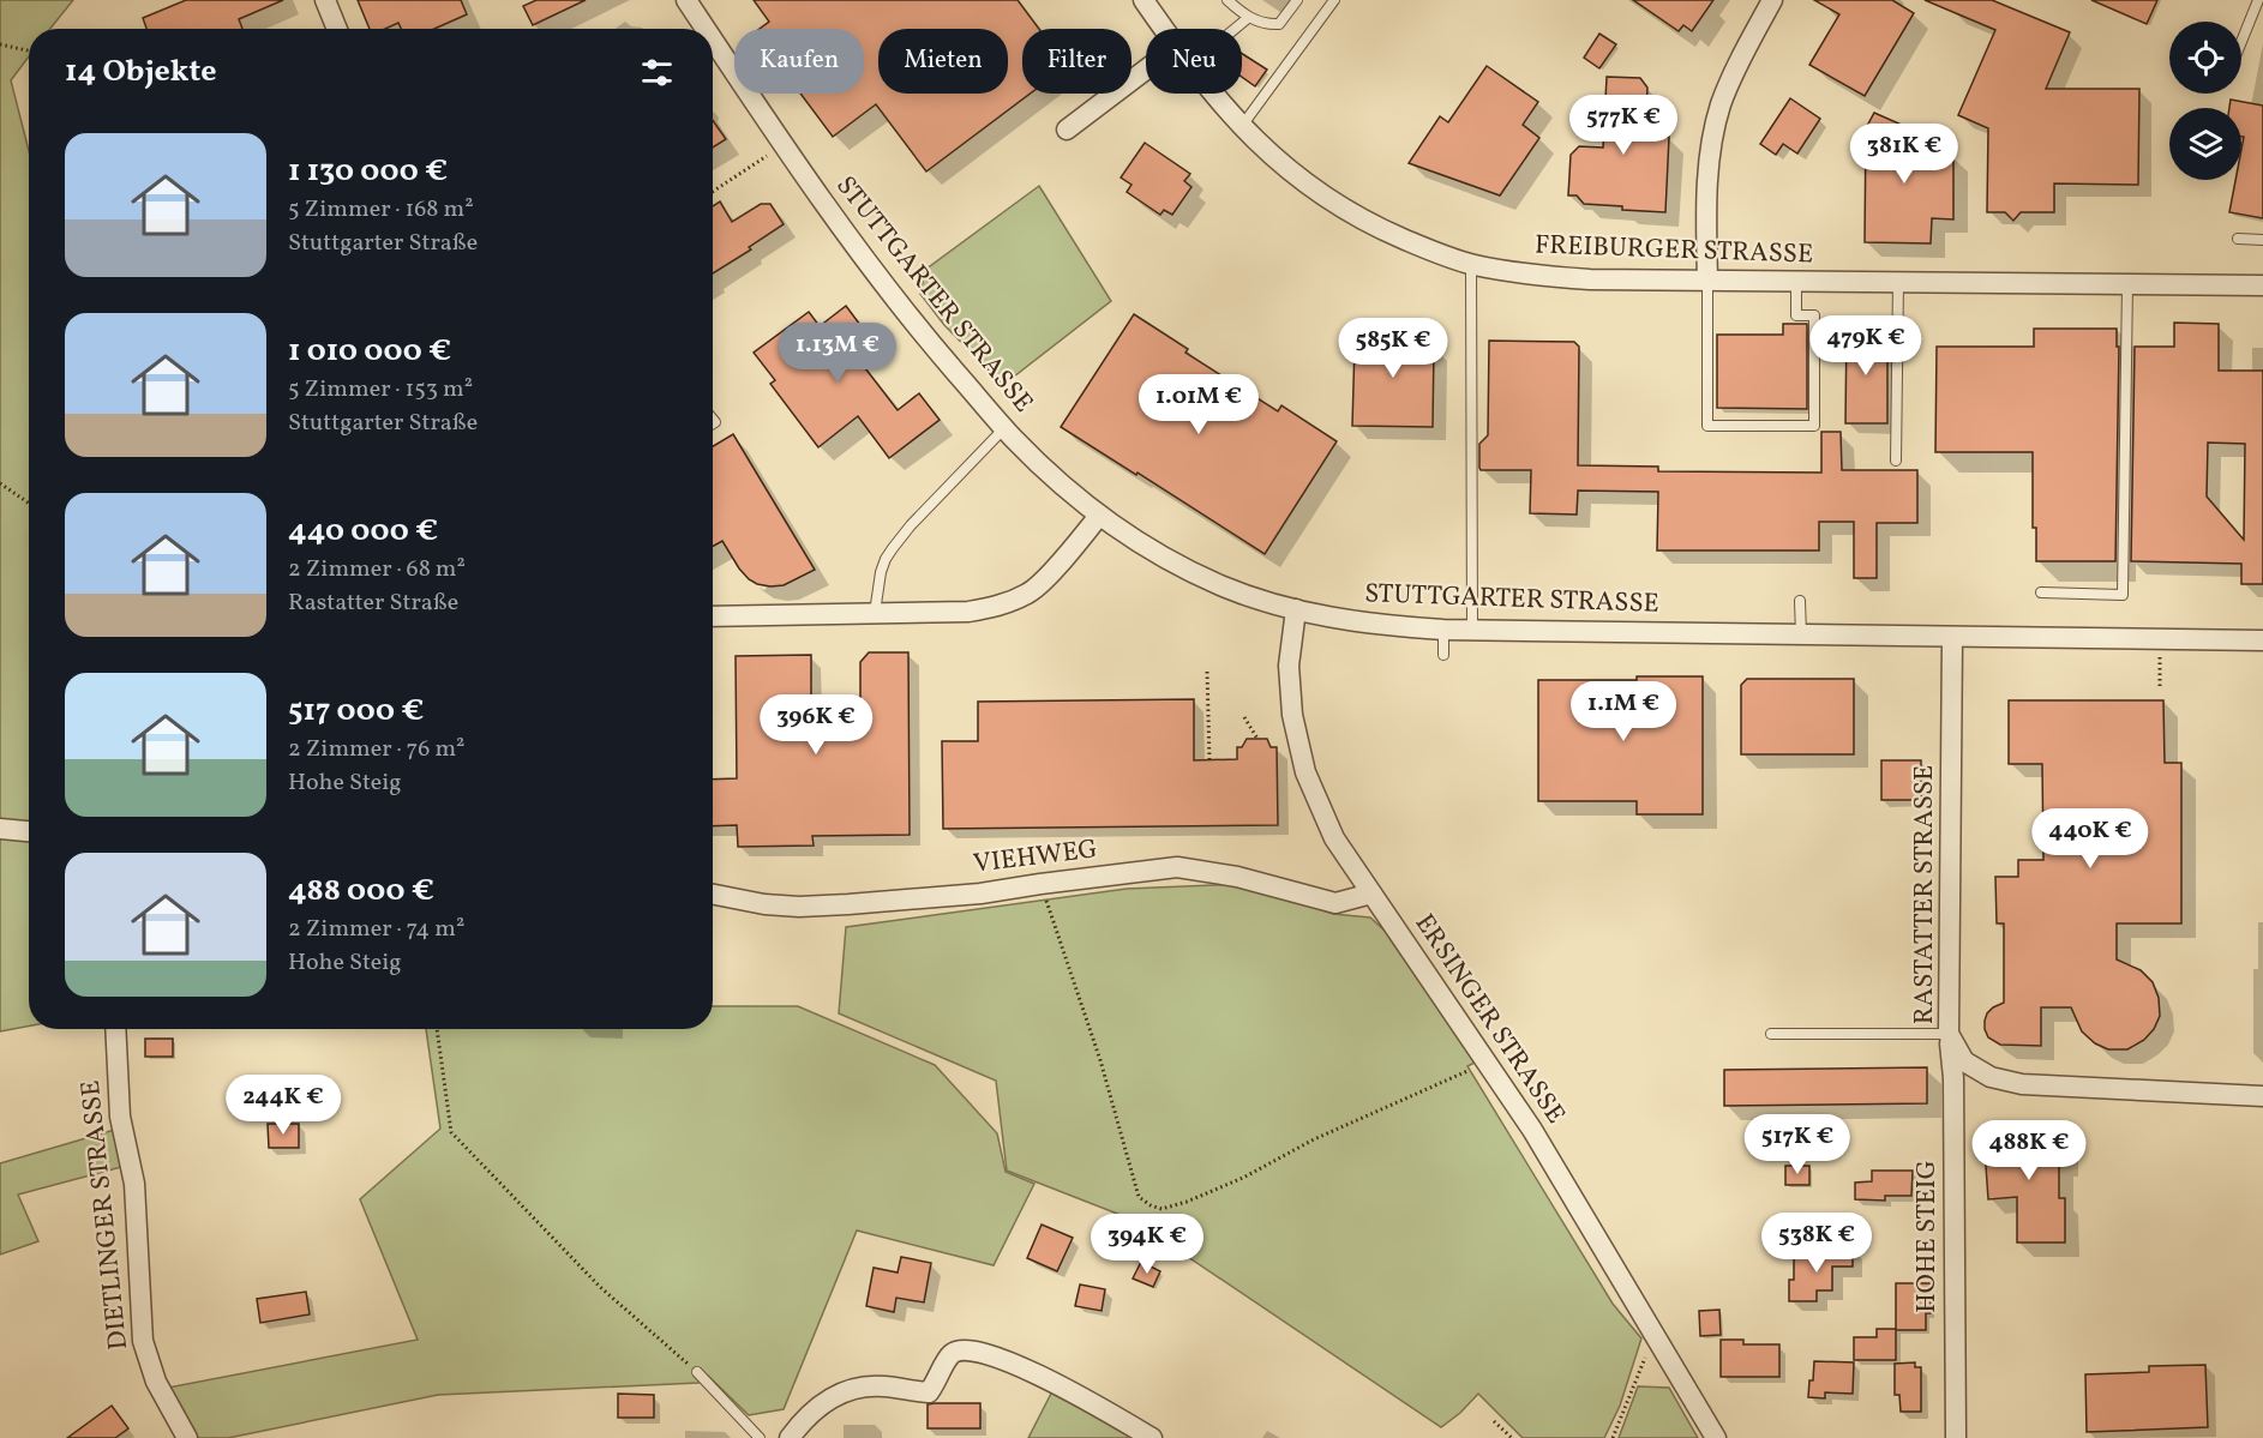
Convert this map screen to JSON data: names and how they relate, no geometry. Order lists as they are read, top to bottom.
{
  "streets": {
    "street": [
      "FREIBURGER STRASSE",
      "STUTTGARTER STRASSE",
      "VIEHWEG",
      "RASTATTER STRASSE",
      "ERSINGER STRASSE",
      "DIETLINGER STRASSE",
      "HOHE STEIG"
    ]
  },
  "crossings": [
    ["STUTTGARTER STRASSE", "RASTATTER STRASSE"],
    ["STUTTGARTER STRASSE", "ERSINGER STRASSE"],
    ["VIEHWEG", "ERSINGER STRASSE"],
    ["RASTATTER STRASSE", "HOHE STEIG"]
  ],
  "page": {
    "chip": [
      "Kaufen",
      "Mieten",
      "Filter",
      "Neu"
    ],
    "heading": "14 Objekte",
    "price": [
      "577K €",
      "381K €",
      "479K €",
      "585K €",
      "1.13M €",
      "1.01M €",
      "1.1M €",
      "396K €",
      "440K €",
      "244K €",
      "517K €",
      "488K €",
      "538K €",
      "394K €"
    ],
    "list": [
      {
        "name": "1 130 000 €",
        "note": "5 Zimmer · 168 m² · Stuttgarter Straße"
      },
      {
        "name": "1 010 000 €",
        "note": "5 Zimmer · 153 m² · Stuttgarter Straße"
      },
      {
        "name": "440 000 €",
        "note": "2 Zimmer · 68 m² · Rastatter Straße"
      },
      {
        "name": "517 000 €",
        "note": "2 Zimmer · 76 m² · Hohe Steig"
      },
      {
        "name": "488 000 €",
        "note": "2 Zimmer · 74 m² · Hohe Steig"
      }
    ]
  }
}
